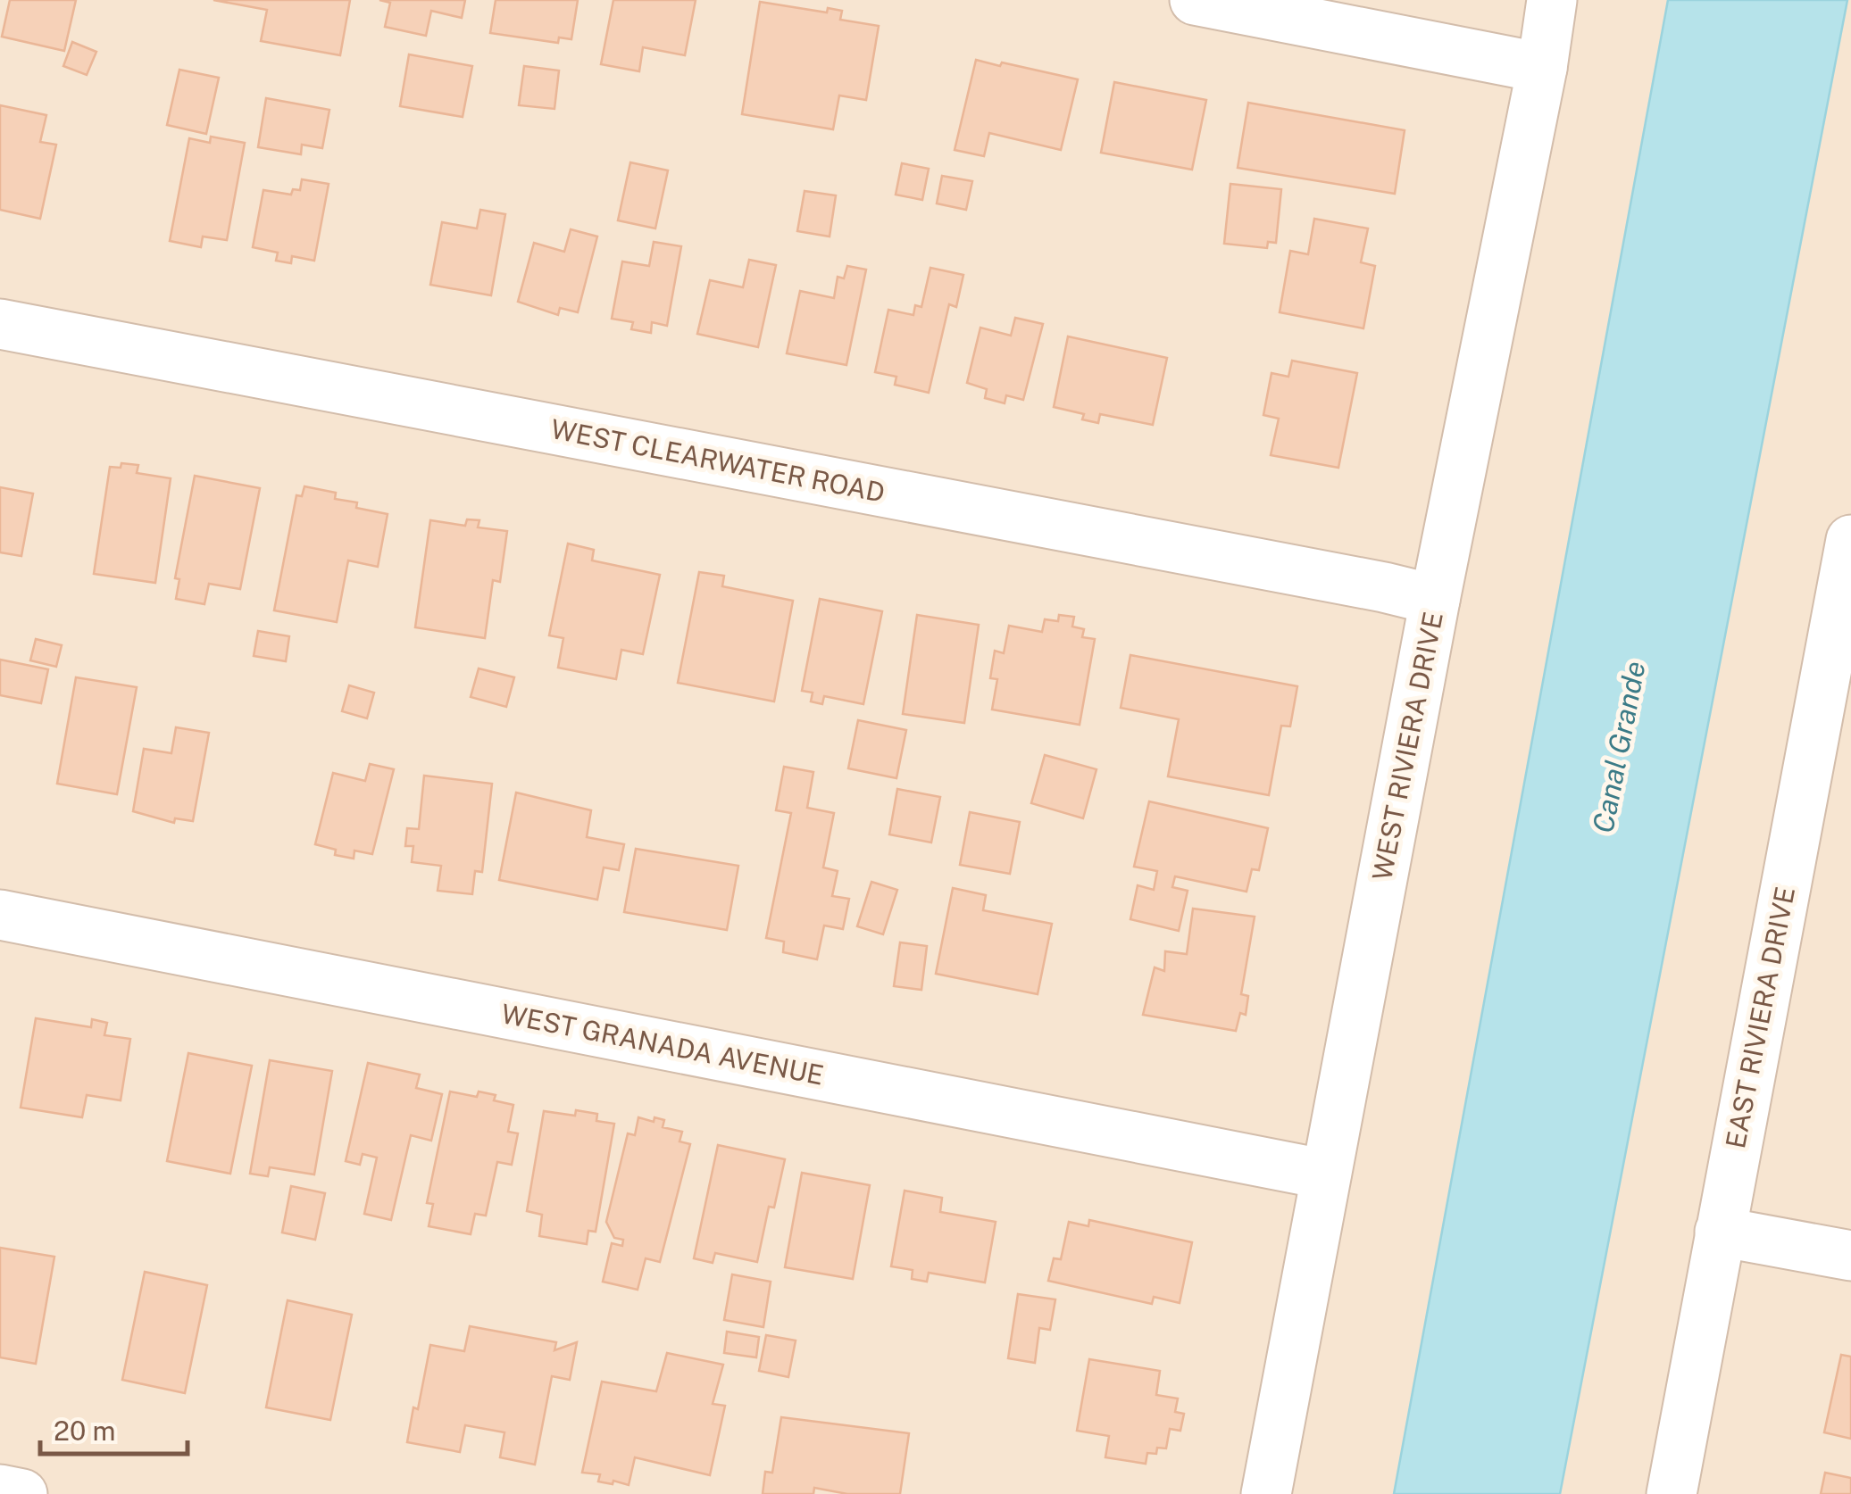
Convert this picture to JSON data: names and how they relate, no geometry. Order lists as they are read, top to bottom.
{
  "streets": {
    "street": [
      "WEST CLEARWATER ROAD",
      "WEST RIVIERA DRIVE",
      "EAST RIVIERA DRIVE",
      "WEST GRANADA AVENUE"
    ]
  },
  "crossings": [
    ["WEST CLEARWATER ROAD", "WEST RIVIERA DRIVE"],
    ["WEST RIVIERA DRIVE", "WEST GRANADA AVENUE"]
  ],
  "water": ["Canal Grande"],
  "scale_bar": "20 m"
}
